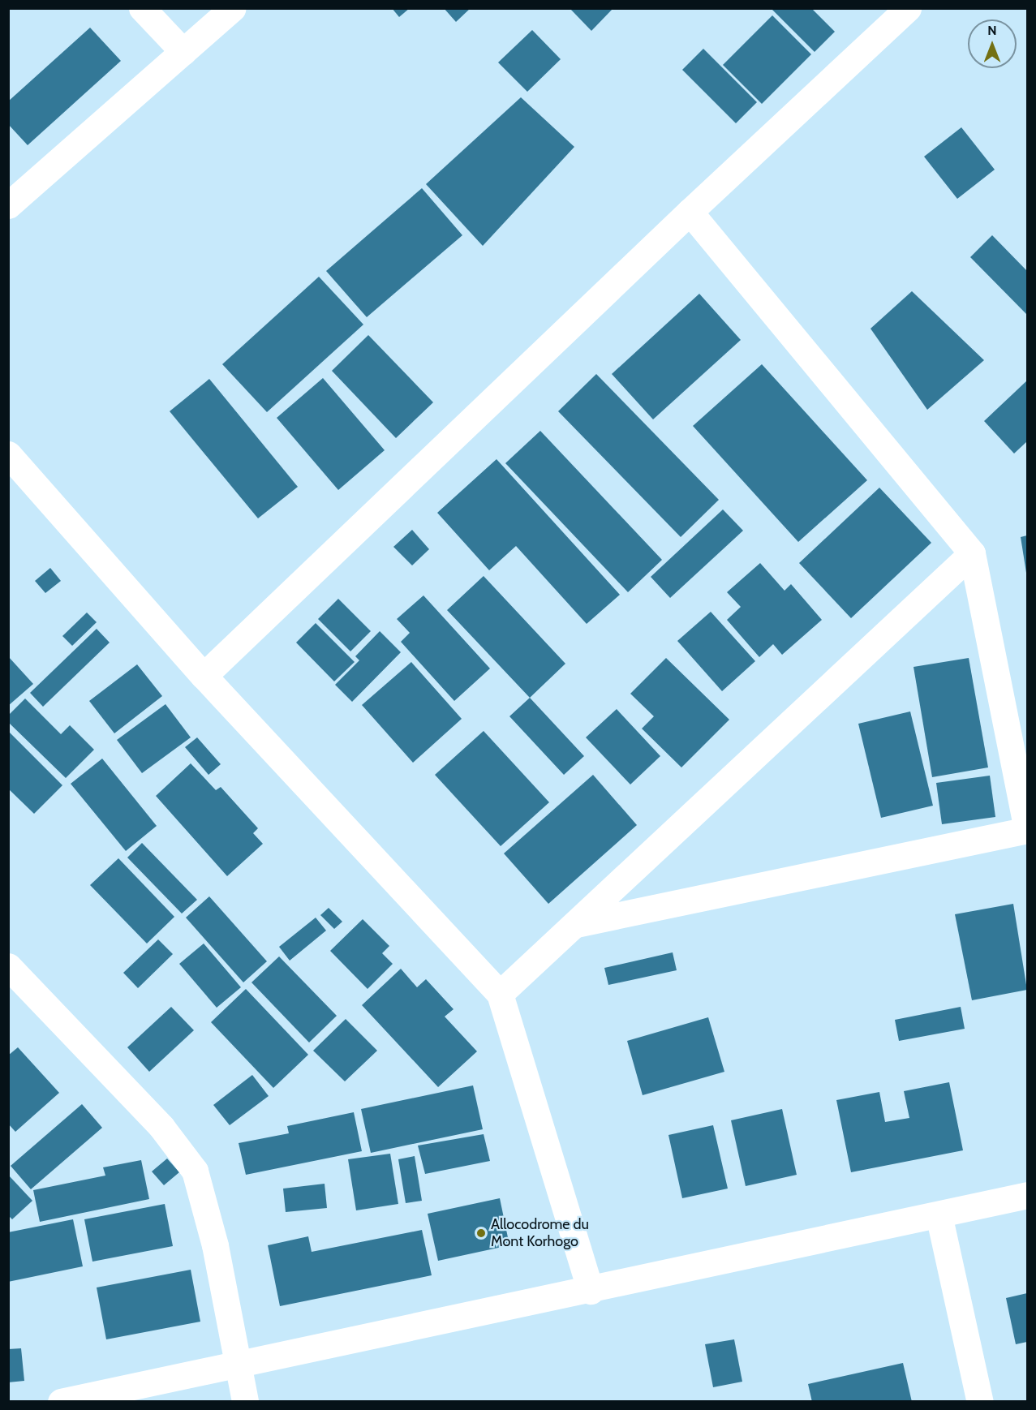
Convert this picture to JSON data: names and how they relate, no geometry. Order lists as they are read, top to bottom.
{
  "places": ["Allocodrome du Mont Korhogo"],
  "north": "top"
}
